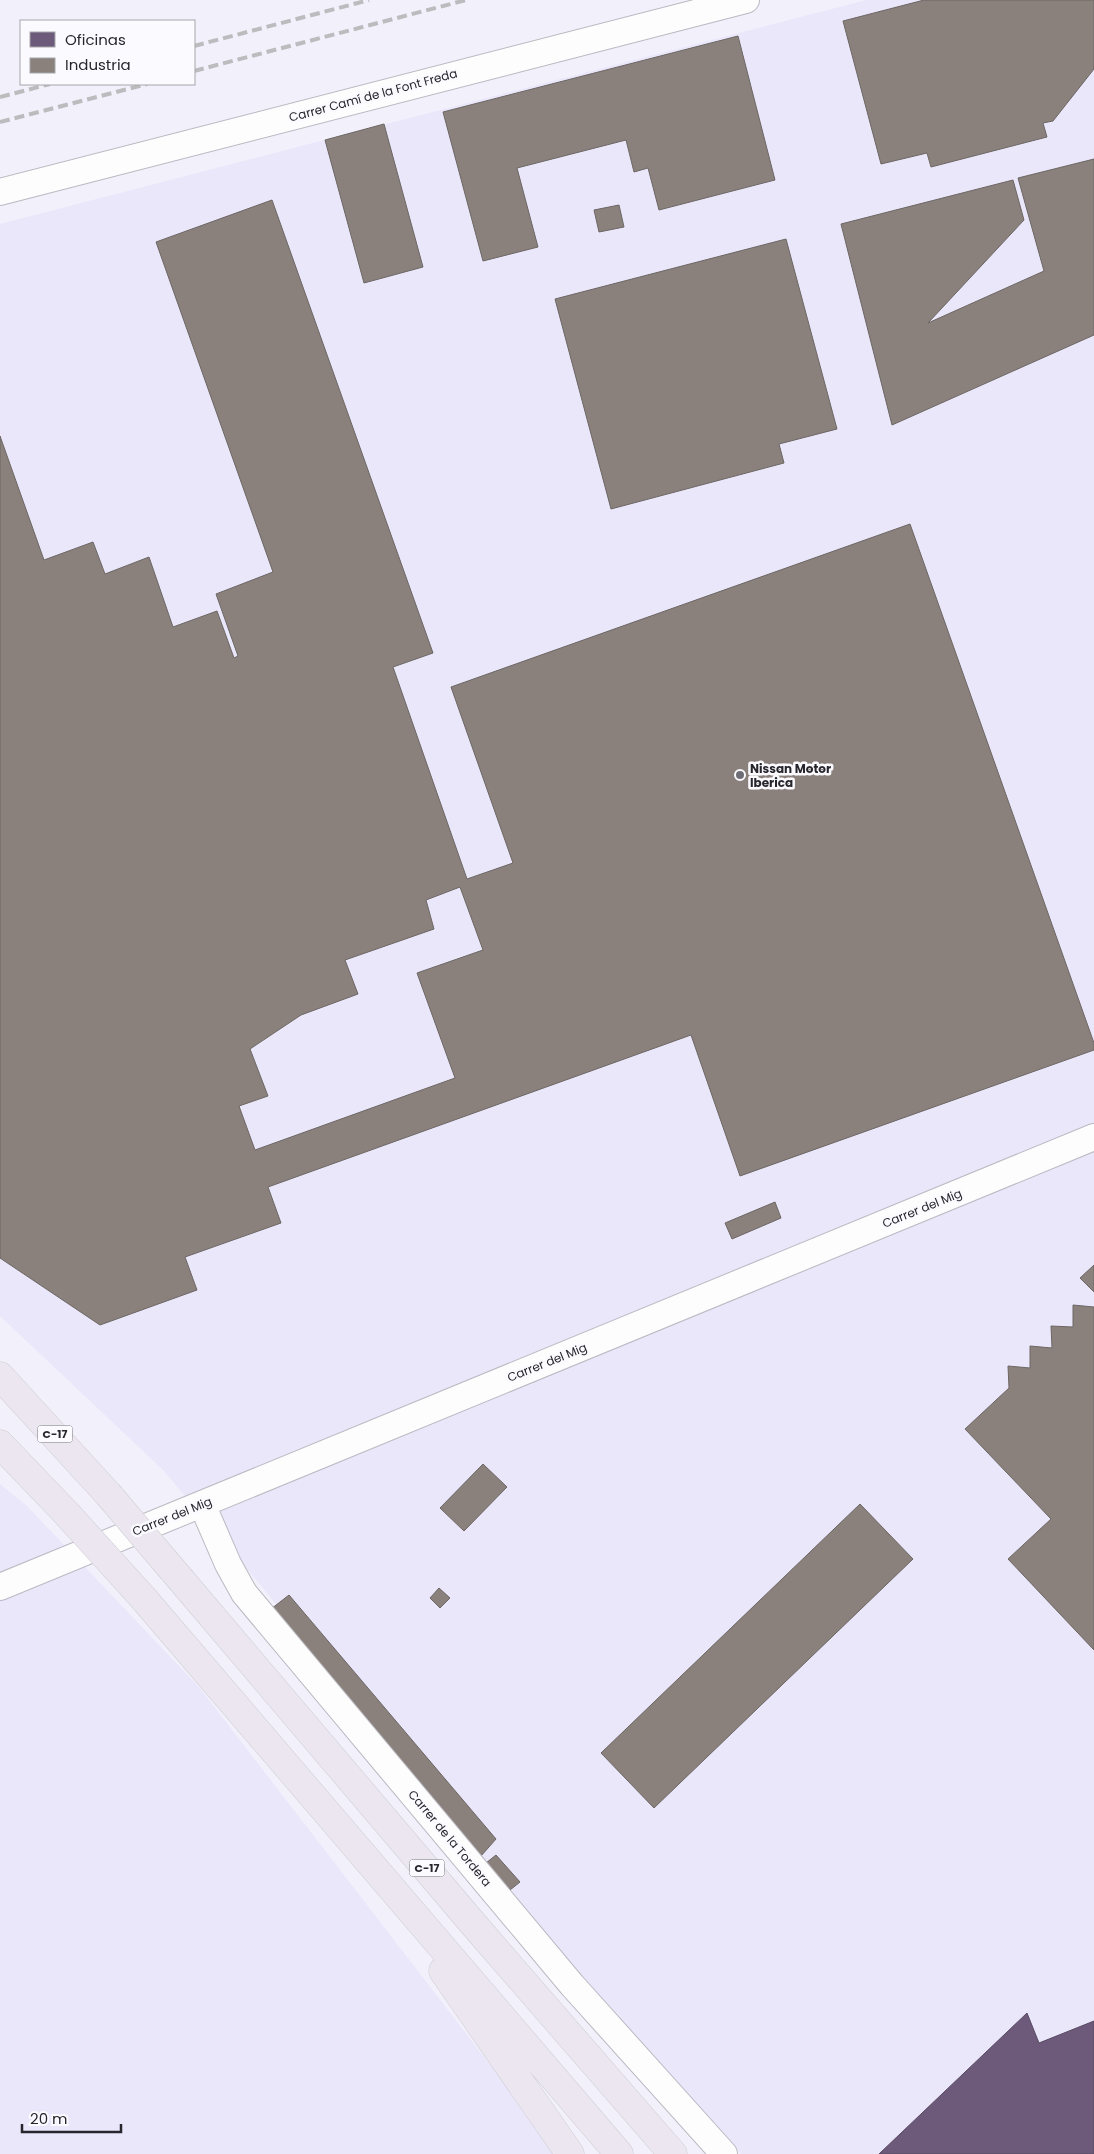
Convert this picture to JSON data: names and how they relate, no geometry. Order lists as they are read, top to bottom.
{
  "streets": {
    "highway": ["C-17"],
    "street": ["Carrer Camí de la Font Freda", "Carrer del Mig", "Carrer de la Tordera"]
  },
  "crossings": [
    ["Carrer del Mig", "Carrer de la Tordera"]
  ],
  "places": ["Nissan Motor Iberica"],
  "legend": ["Oficinas", "Industria"],
  "scale_bar": "20 m"
}
